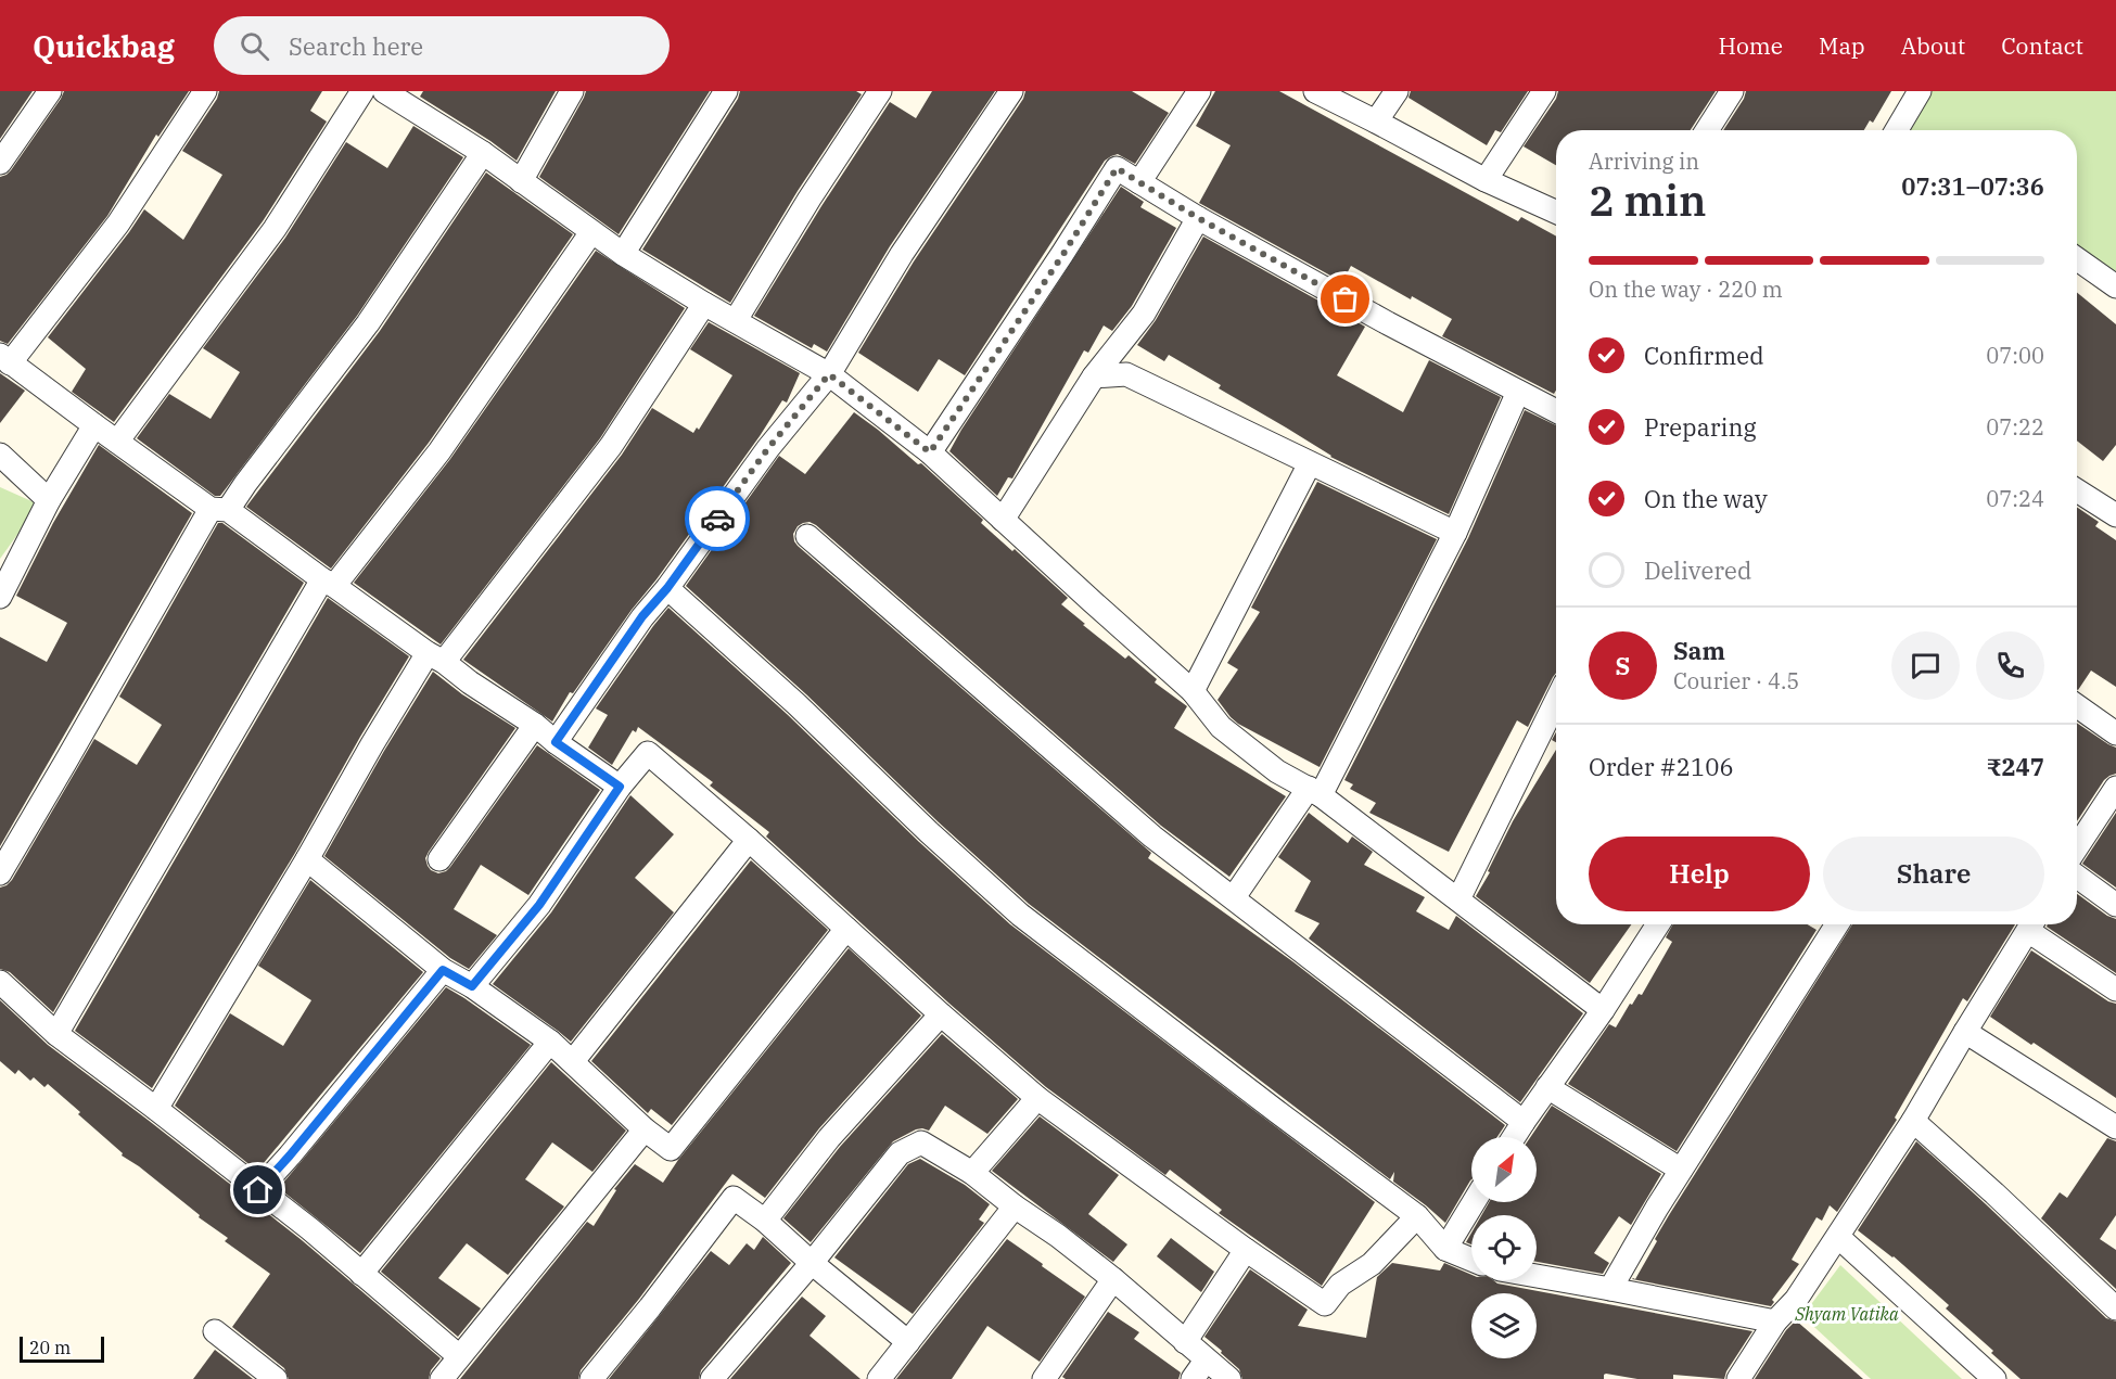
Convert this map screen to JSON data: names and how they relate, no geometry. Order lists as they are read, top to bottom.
{
  "parks": ["Shyam Vatika"],
  "scale_bar": "20 m",
  "north": "top right",
  "page": {
    "header": "Quickbag",
    "search": "Search here",
    "nav": [
      "Home",
      "Map",
      "About",
      "Contact"
    ],
    "heading": ["2 min", "Arriving in", "07:31–07:36"],
    "panel": [
      "Sam",
      "Courier · 4.5",
      "Order #2106",
      "₹247"
    ],
    "bar": "On the way · 220 m",
    "list": [
      ["Confirmed", "07:00"],
      ["Preparing", "07:22"],
      ["On the way", "07:24"],
      "Delivered"
    ],
    "round": "S",
    "buttons": ["Help", "Share"],
    "scale": "20 m"
  }
}
